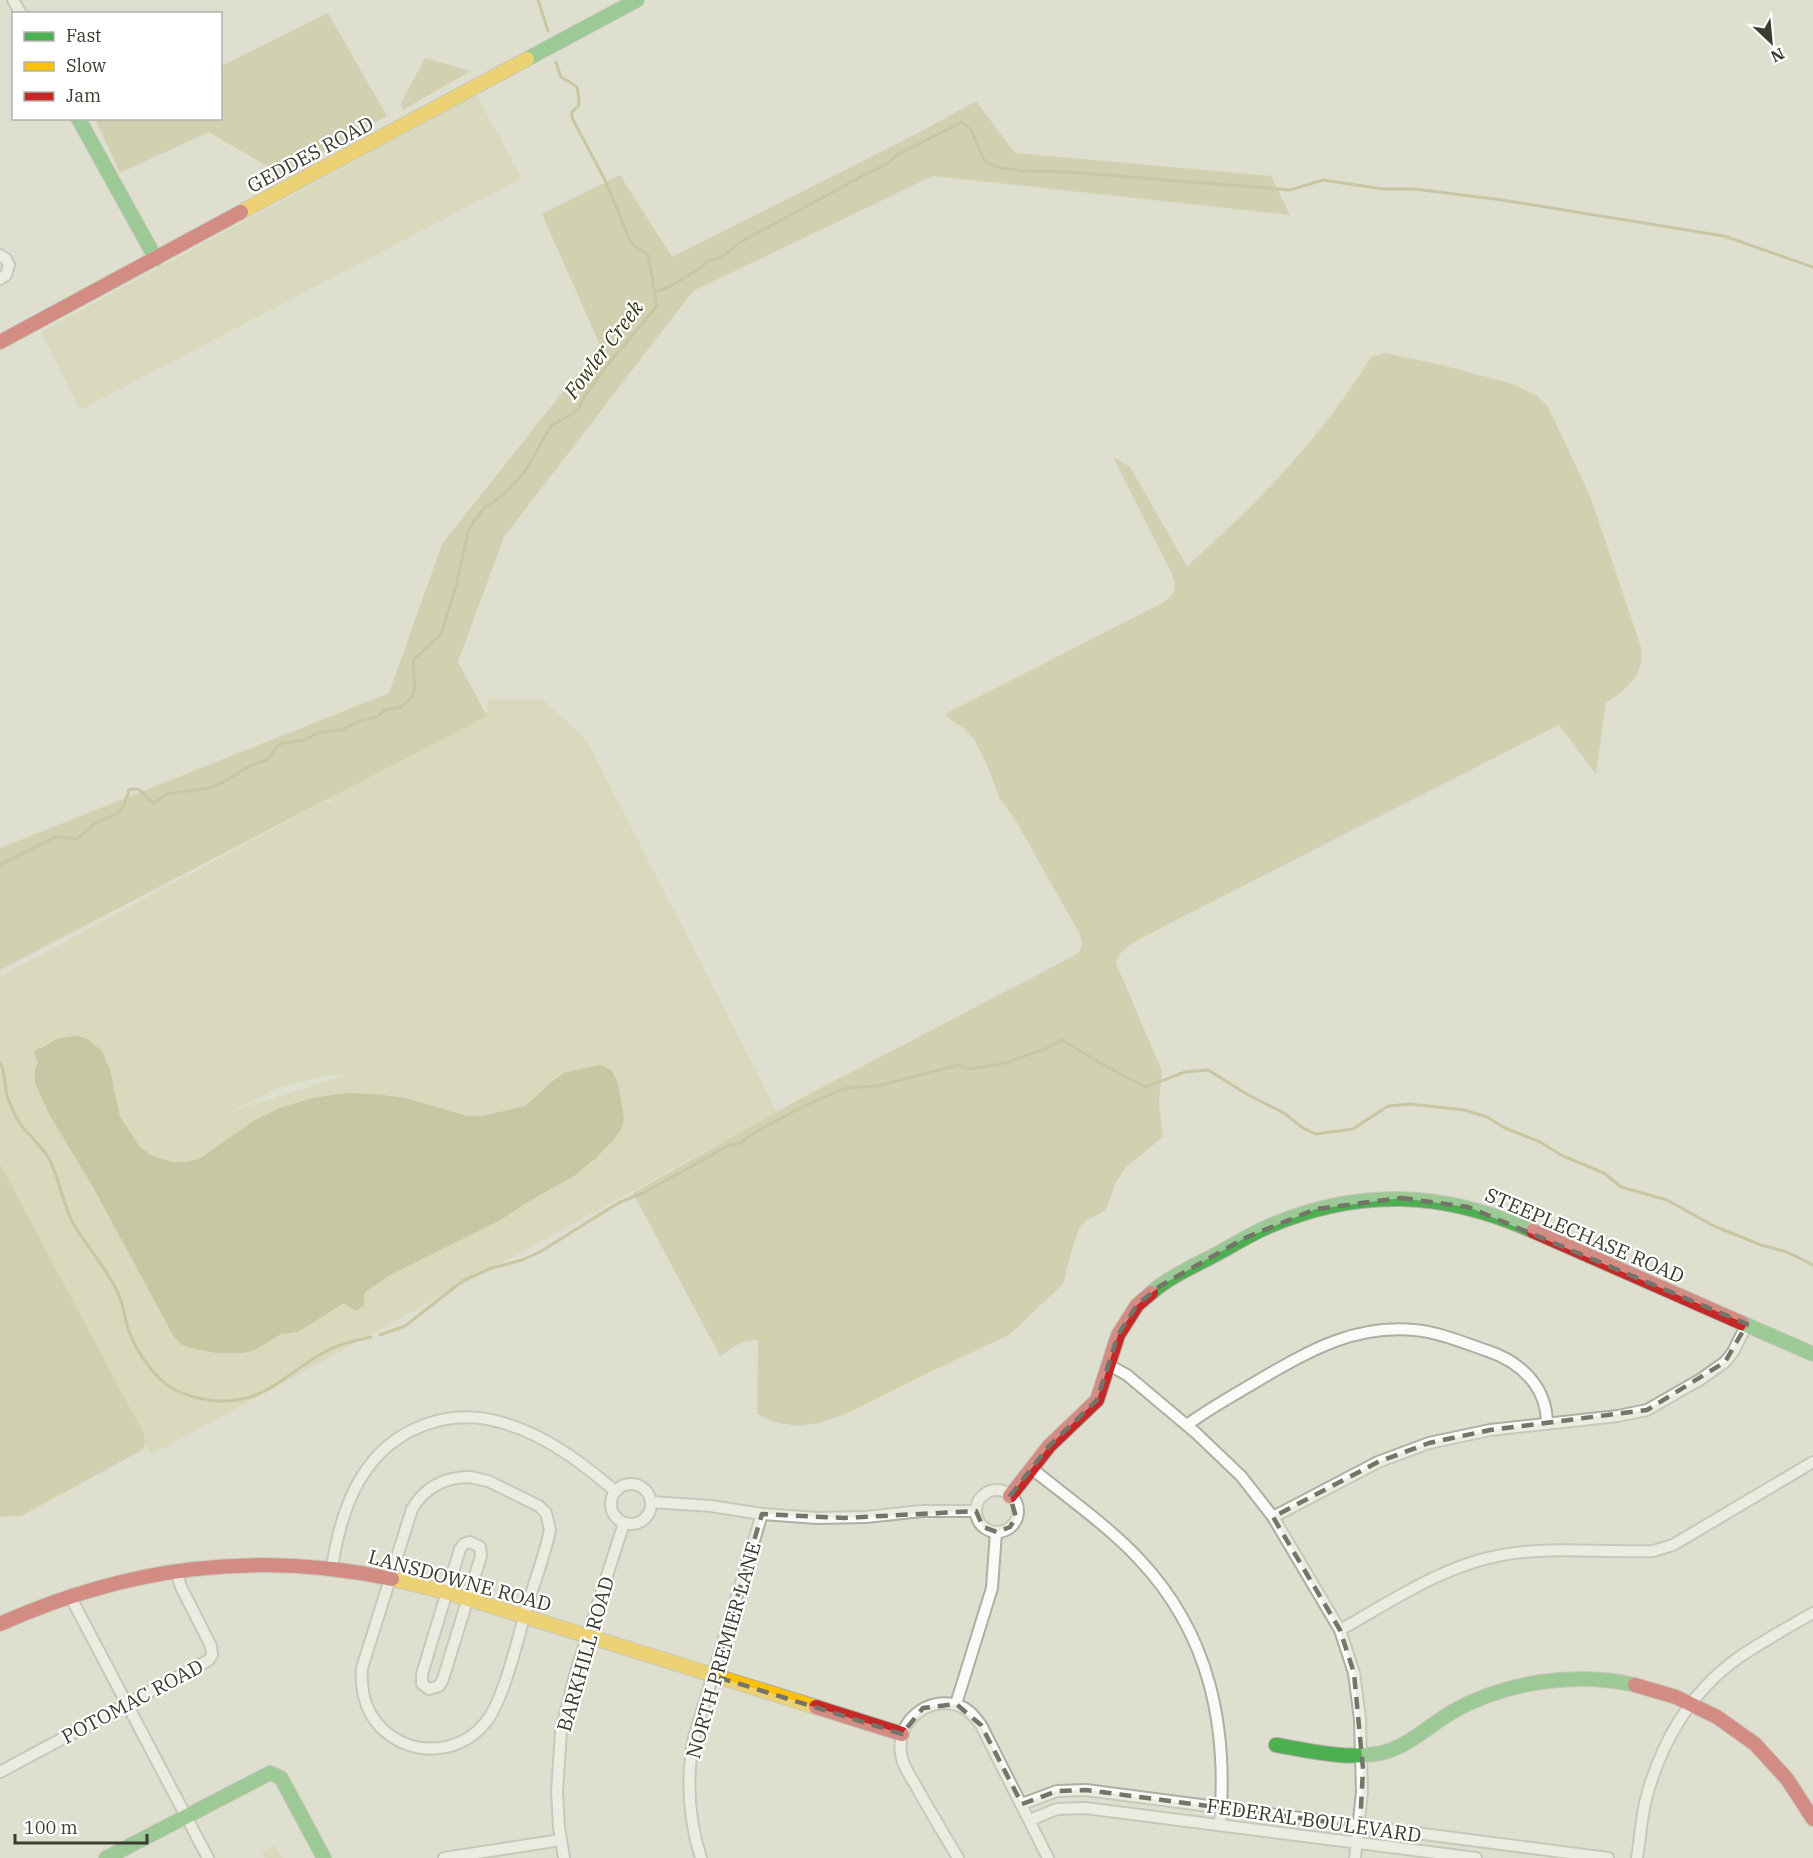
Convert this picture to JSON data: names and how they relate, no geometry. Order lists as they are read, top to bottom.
{
  "streets": {
    "street": [
      "GEDDES ROAD",
      "STEEPLECHASE ROAD",
      "LANSDOWNE ROAD",
      "NORTH PREMIER LANE",
      "BARKHILL ROAD",
      "POTOMAC ROAD",
      "FEDERAL BOULEVARD"
    ]
  },
  "crossings": [
    ["LANSDOWNE ROAD", "NORTH PREMIER LANE"],
    ["LANSDOWNE ROAD", "BARKHILL ROAD"],
    ["LANSDOWNE ROAD", "POTOMAC ROAD"]
  ],
  "water": ["Fowler Creek"],
  "legend": ["Fast", "Slow", "Jam"],
  "scale_bar": "100 m",
  "north": "bottom right"
}
